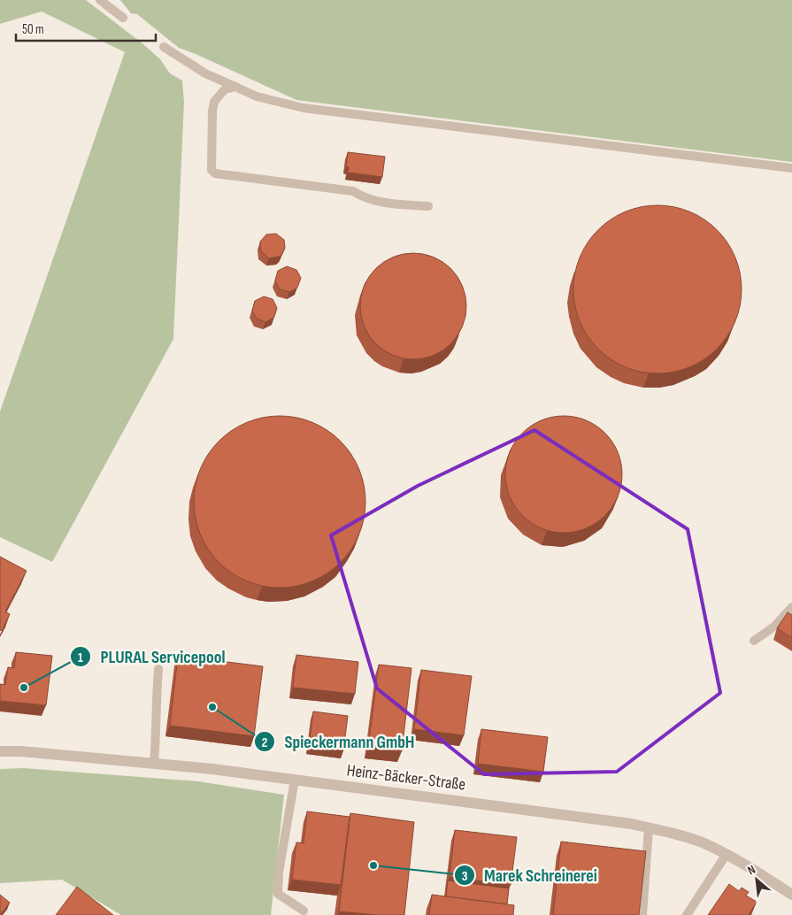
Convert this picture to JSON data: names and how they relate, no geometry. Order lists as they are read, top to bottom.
{
  "streets": {
    "street": ["Heinz-Bäcker-Straße"]
  },
  "places": ["PLURAL Servicepool", "Spieckermann GmbH", "Marek Schreinerei"],
  "scale_bar": "50 m",
  "north": "top left"
}
